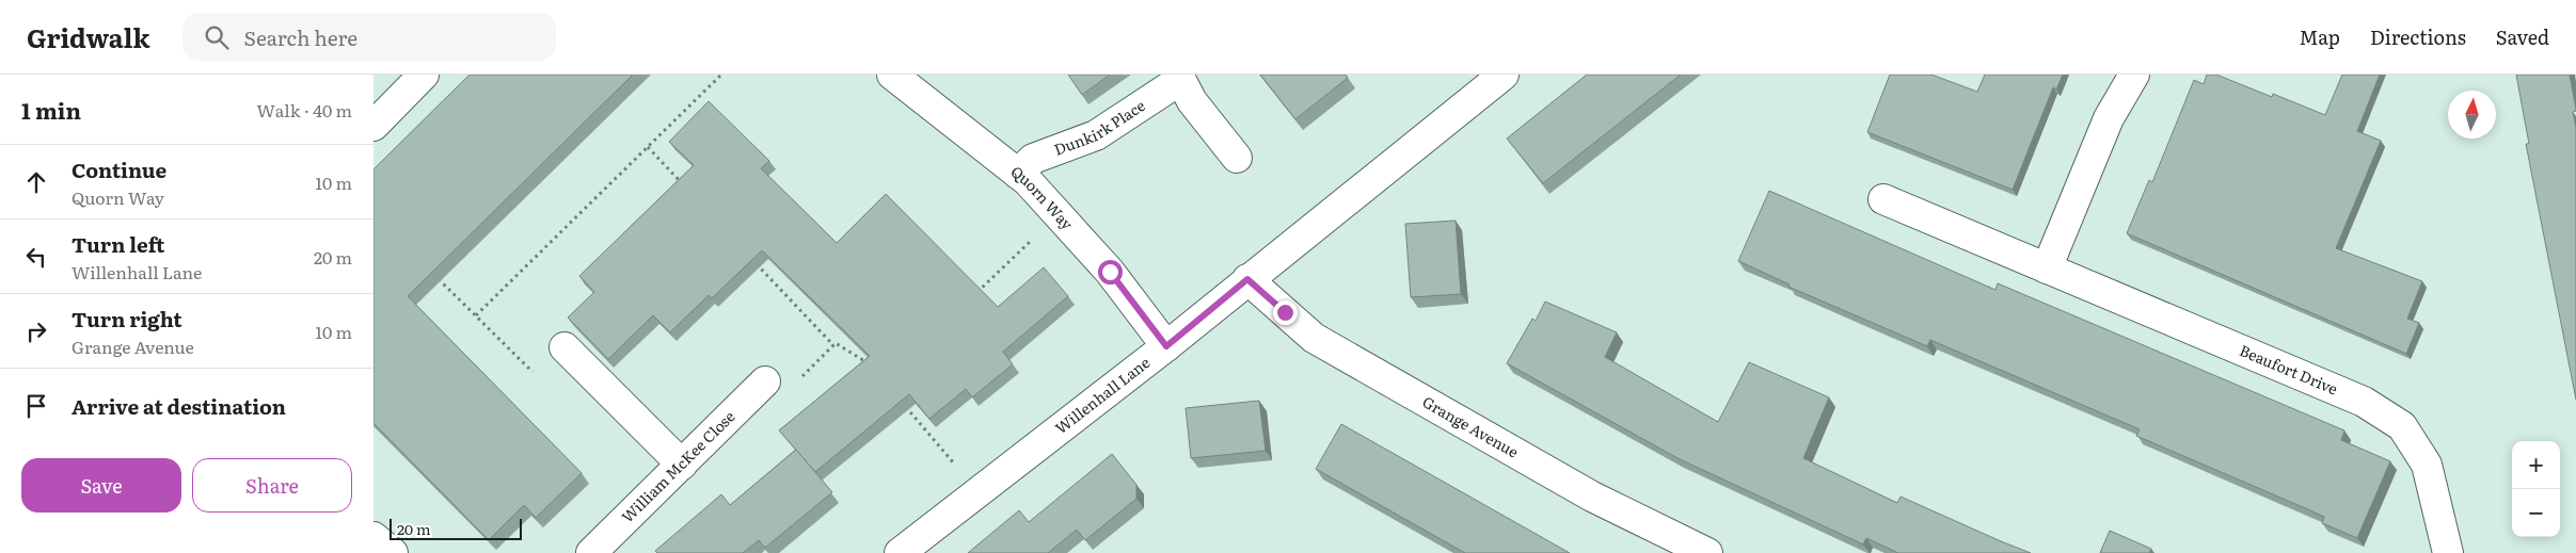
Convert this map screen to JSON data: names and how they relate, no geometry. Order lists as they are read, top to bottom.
{
  "streets": {
    "street": [
      "Dunkirk Place",
      "Quorn Way",
      "Beaufort Drive",
      "Willenhall Lane",
      "Grange Avenue",
      "William McKee Close"
    ]
  },
  "crossings": [
    ["Dunkirk Place", "Quorn Way"],
    ["Quorn Way", "Willenhall Lane"],
    ["Willenhall Lane", "Grange Avenue"]
  ],
  "scale_bar": "20 m",
  "north": "top",
  "page": {
    "header": "Gridwalk",
    "search": "Search here",
    "nav": ["Map", "Directions", "Saved"],
    "heading": ["1 min", "Walk · 40 m"],
    "list": [
      ["Continue", "Quorn Way", "10 m"],
      ["Turn left", "Willenhall Lane", "20 m"],
      ["Turn right", "Grange Avenue", "10 m"],
      "Arrive at destination"
    ],
    "map_buttons": ["+", "−"],
    "buttons": ["Save", "Share"],
    "scale": "20 m"
  }
}
